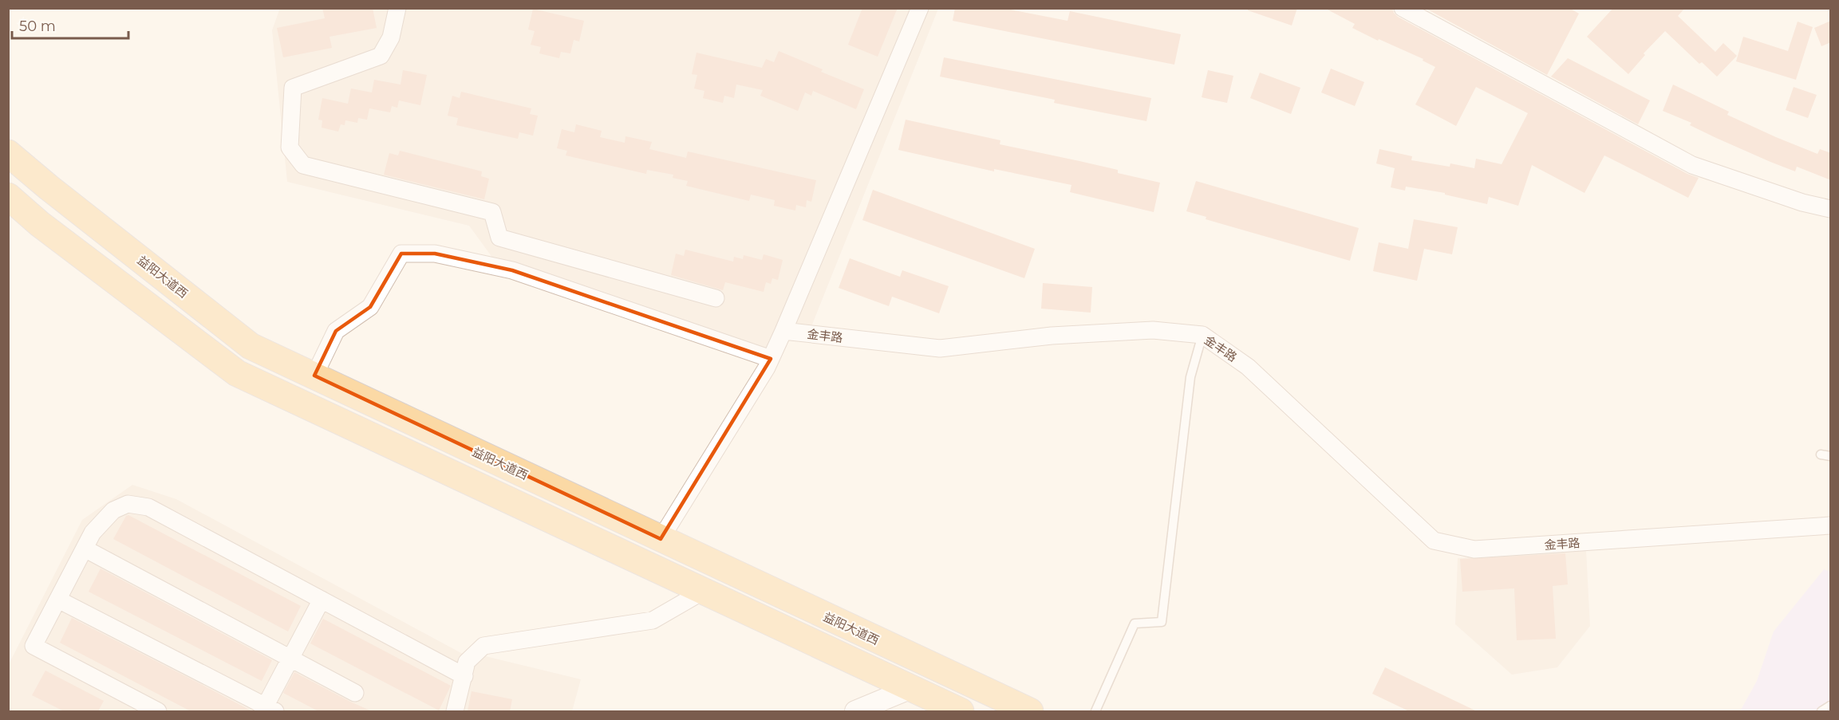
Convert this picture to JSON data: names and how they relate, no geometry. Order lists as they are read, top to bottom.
{
  "streets": {
    "main road": ["益阳大道西"],
    "street": ["金丰路"]
  },
  "scale_bar": "50 m"
}
